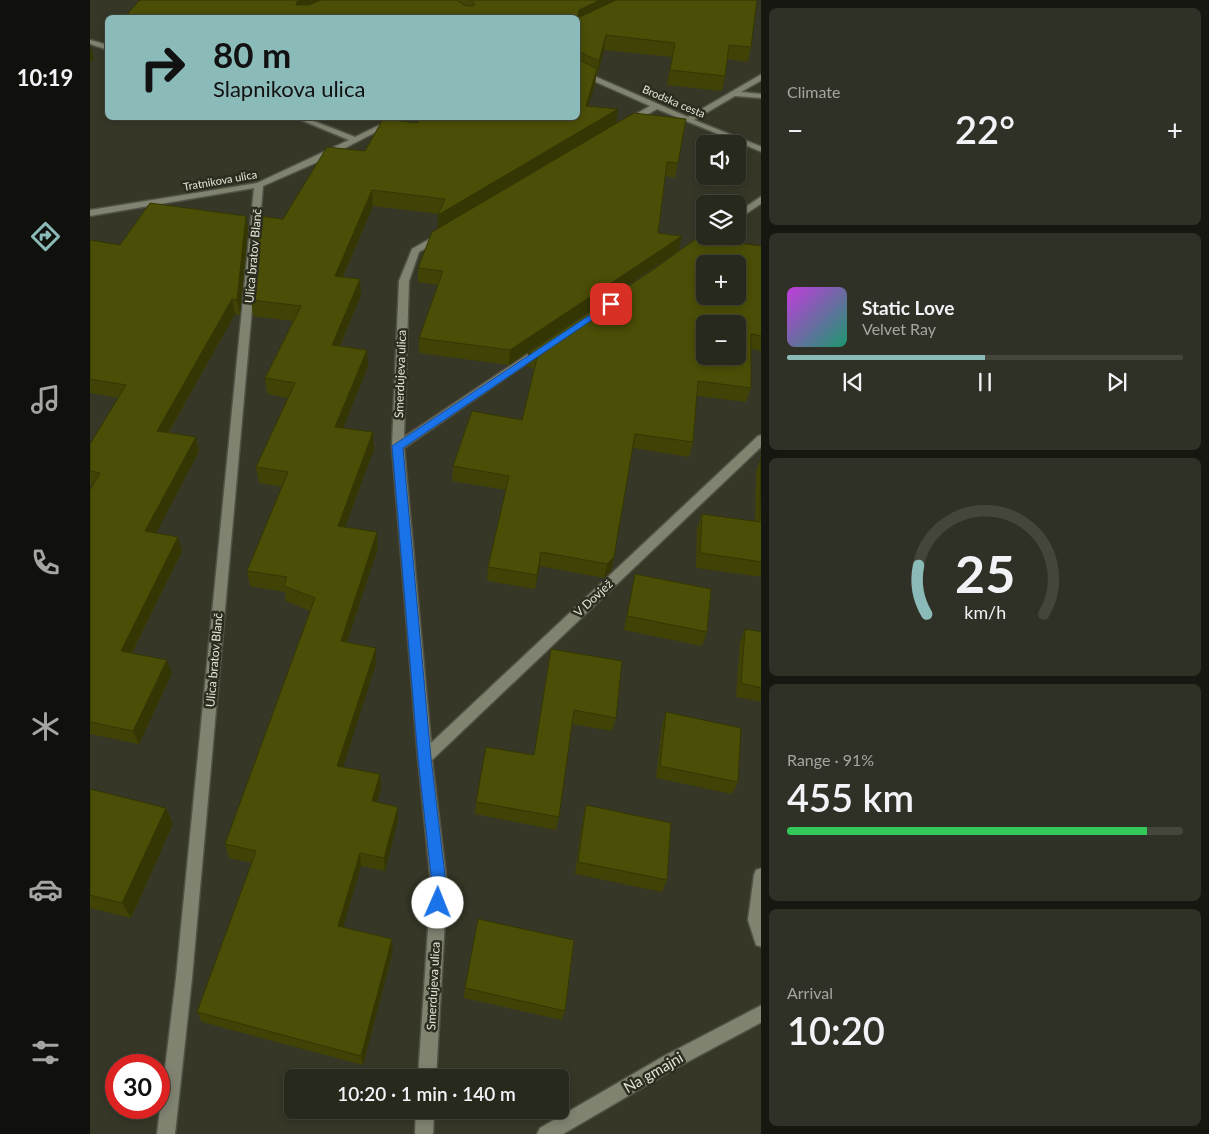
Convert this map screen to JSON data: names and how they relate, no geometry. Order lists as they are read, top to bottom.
{
  "streets": {
    "street": [
      "Brodska cesta",
      "Tratnikova ulica",
      "Ulica bratov Blanč",
      "Smerdujeva ulica",
      "V Dovjež",
      "Na gmajni"
    ]
  },
  "crossings": [
    ["Tratnikova ulica", "Ulica bratov Blanč"],
    ["Smerdujeva ulica", "V Dovjež"]
  ],
  "page": {
    "tabs": "10:19",
    "tile": [
      "Climate",
      ["Range · 91%", "455 km"],
      ["Arrival", "10:20"]
    ],
    "turn": ["80 m", "Slapnikova ulica"],
    "heat": ["−", "22°", "+"],
    "map_buttons": ["+", "−"],
    "song": ["Static Love", "Velvet Ray"],
    "limit": "30",
    "trip": "10:20 · 1 min · 140 m",
    "gauge": ["25", "km/h"]
  }
}
